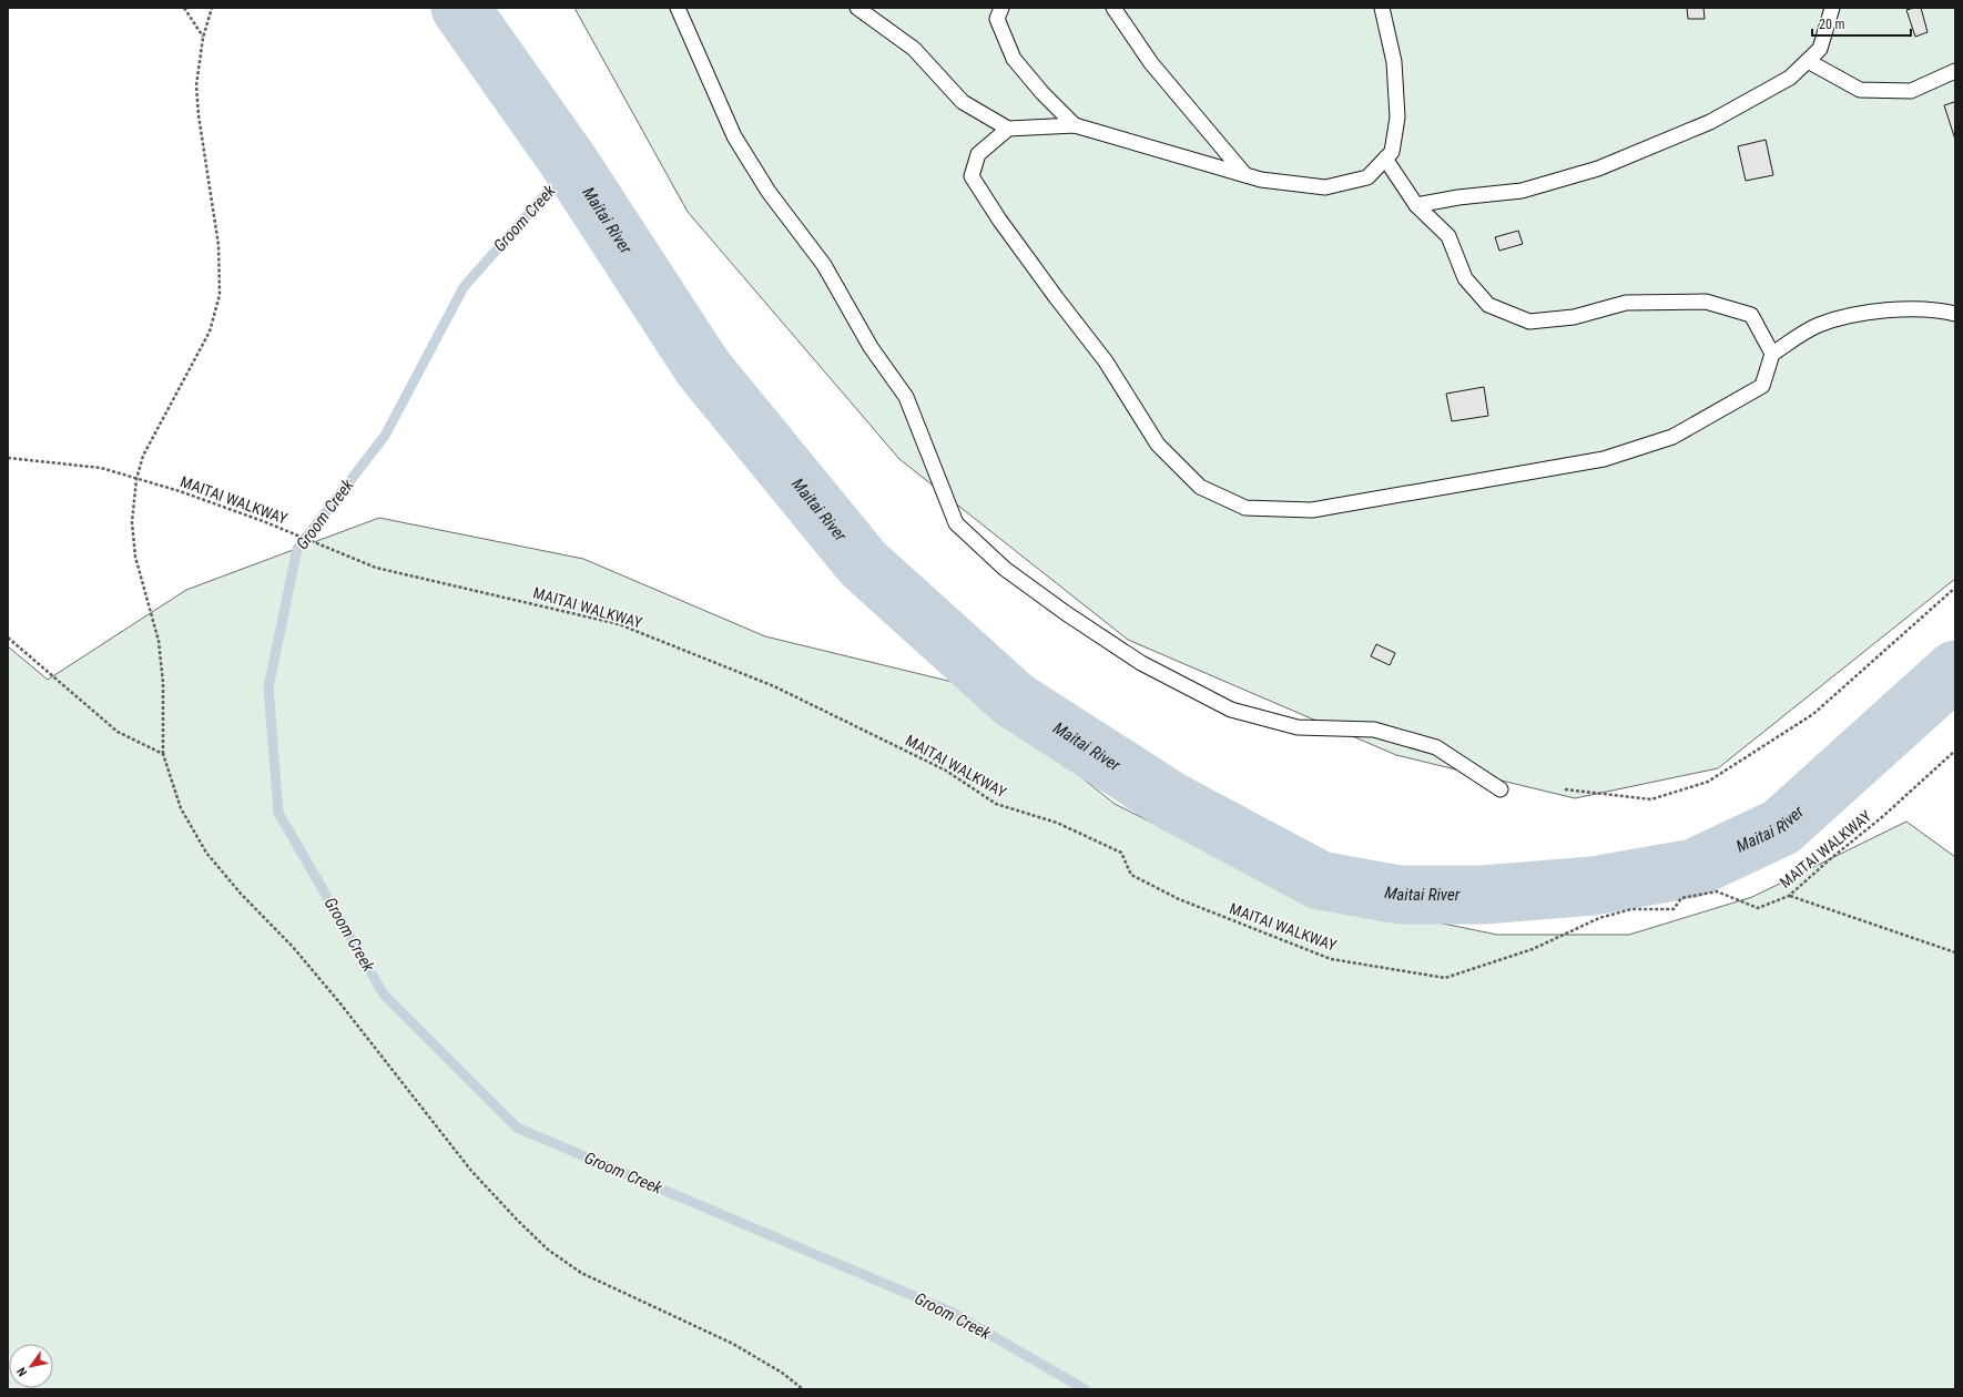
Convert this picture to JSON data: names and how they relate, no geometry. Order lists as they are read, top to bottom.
{
  "streets": {
    "path": ["MAITAI WALKWAY"]
  },
  "water": ["Groom Creek", "Maitai River"],
  "scale_bar": "20 m",
  "north": "bottom left"
}
